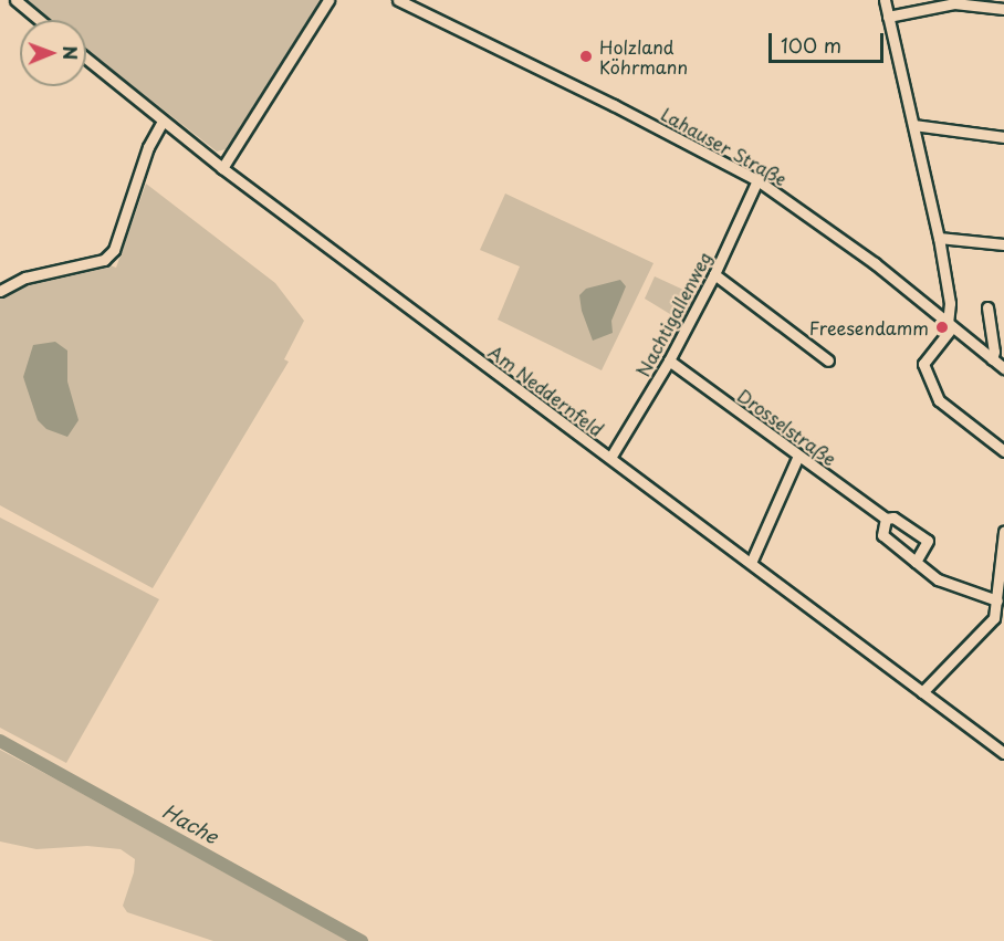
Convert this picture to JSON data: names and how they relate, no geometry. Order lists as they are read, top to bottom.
{
  "streets": {
    "street": [
      "Lahauser Straße",
      "Nachtigallenweg",
      "Am Neddernfeld",
      "Drosselstraße"
    ]
  },
  "crossings": [
    ["Lahauser Straße", "Nachtigallenweg"],
    ["Nachtigallenweg", "Am Neddernfeld"],
    ["Nachtigallenweg", "Drosselstraße"]
  ],
  "water": ["Hache"],
  "places": ["Holzland Köhrmann", "Freesendamm"],
  "scale_bar": "100 m",
  "north": "right"
}
